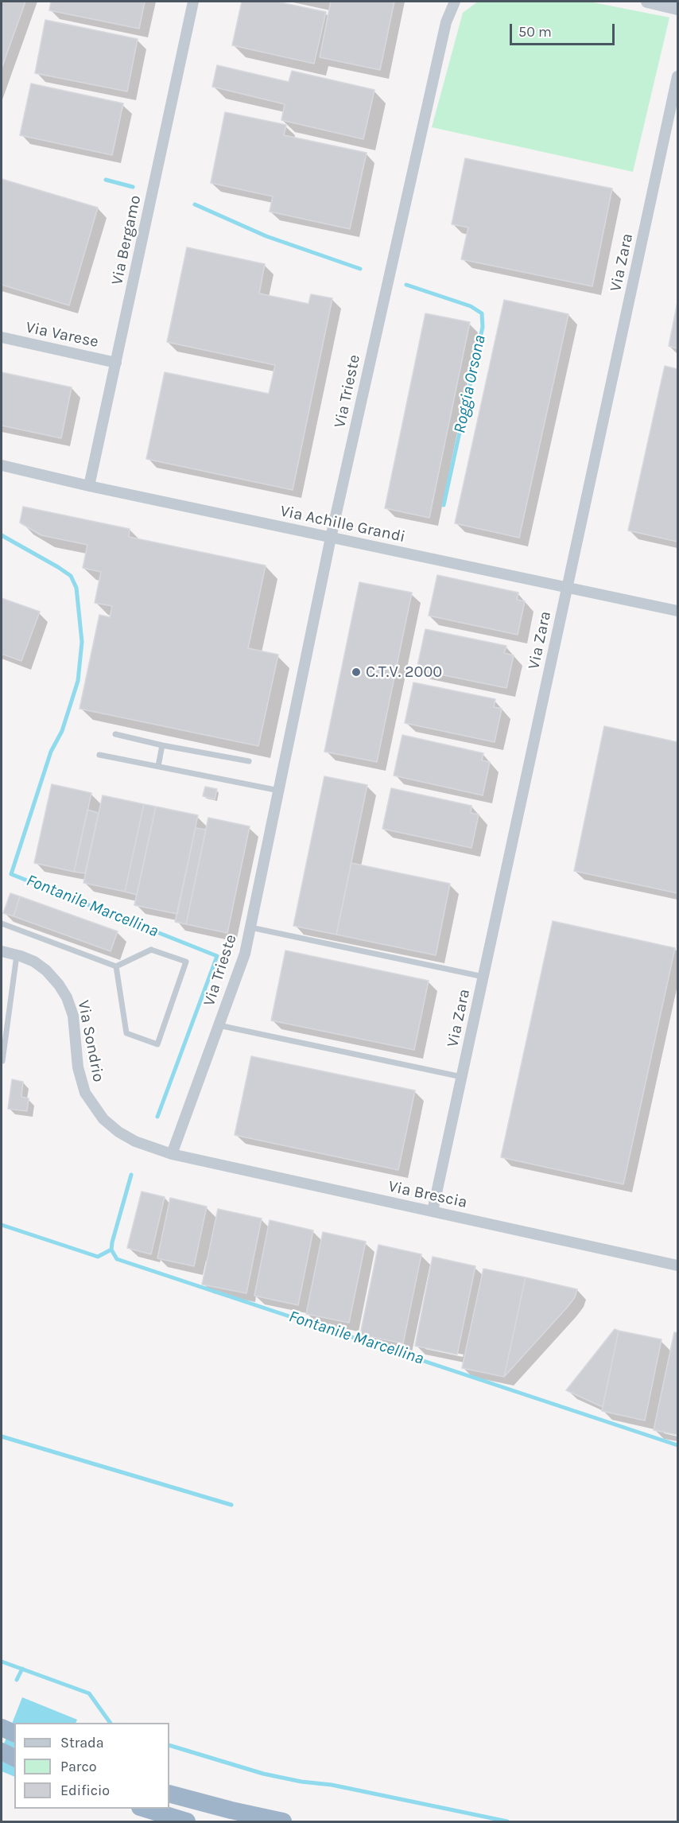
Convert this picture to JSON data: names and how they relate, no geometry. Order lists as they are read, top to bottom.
{
  "streets": {
    "street": [
      "Via Bergamo",
      "Via Zara",
      "Via Varese",
      "Via Trieste",
      "Via Achille Grandi",
      "Via Sondrio",
      "Via Brescia"
    ]
  },
  "crossings": [
    ["Via Bergamo", "Via Varese"],
    ["Via Bergamo", "Via Achille Grandi"],
    ["Via Zara", "Via Achille Grandi"],
    ["Via Zara", "Via Brescia"],
    ["Via Trieste", "Via Achille Grandi"],
    ["Via Trieste", "Via Sondrio"],
    ["Via Trieste", "Via Brescia"],
    ["Via Sondrio", "Via Brescia"]
  ],
  "water": ["Roggia Orsona", "Fontanile Marcellina"],
  "places": ["C.T.V. 2000"],
  "legend": ["Strada", "Parco", "Edificio"],
  "scale_bar": "50 m"
}
